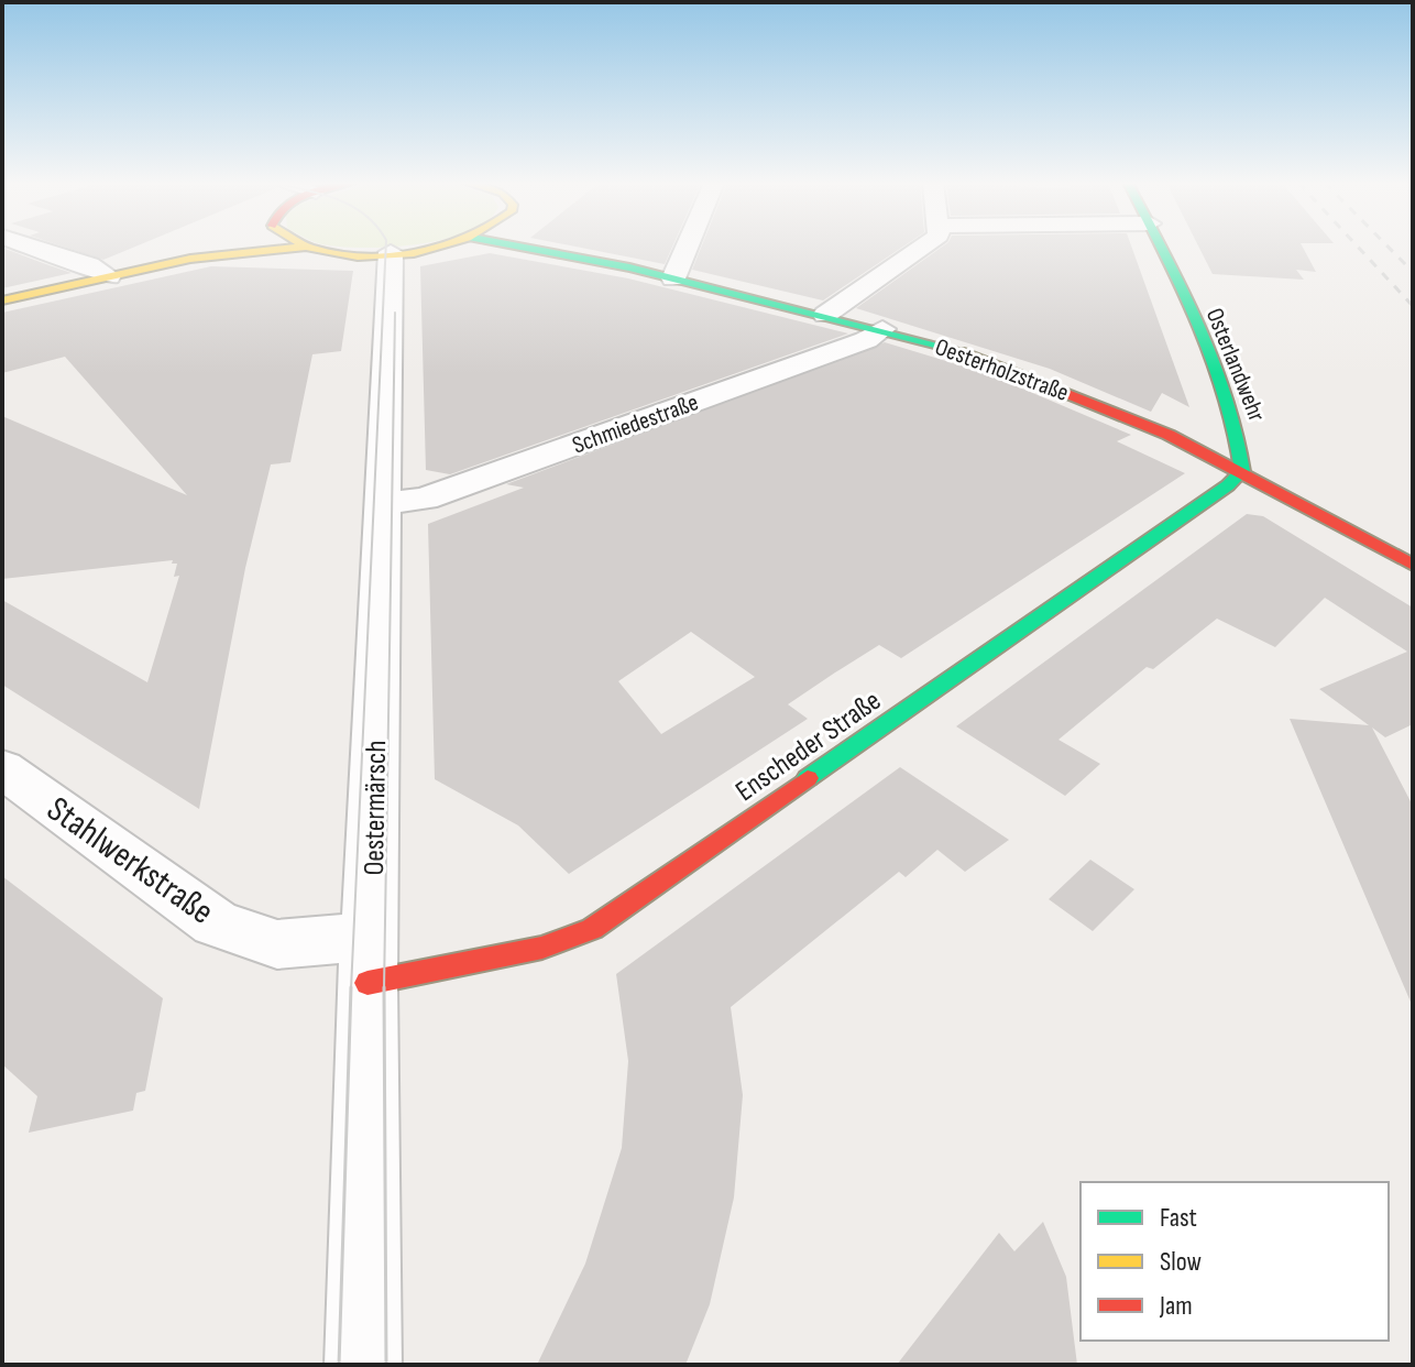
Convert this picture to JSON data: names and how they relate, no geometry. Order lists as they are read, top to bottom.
{
  "streets": {
    "street": [
      "Osterlandwehr",
      "Oesterholzstraße",
      "Schmiedestraße",
      "Enscheder Straße",
      "Oestermärsch",
      "Stahlwerkstraße"
    ]
  },
  "crossings": [
    ["Osterlandwehr", "Oesterholzstraße"],
    ["Osterlandwehr", "Enscheder Straße"],
    ["Oesterholzstraße", "Schmiedestraße"],
    ["Oesterholzstraße", "Enscheder Straße"],
    ["Schmiedestraße", "Oestermärsch"],
    ["Enscheder Straße", "Oestermärsch"],
    ["Enscheder Straße", "Stahlwerkstraße"],
    ["Oestermärsch", "Stahlwerkstraße"]
  ],
  "legend": ["Fast", "Slow", "Jam"]
}
